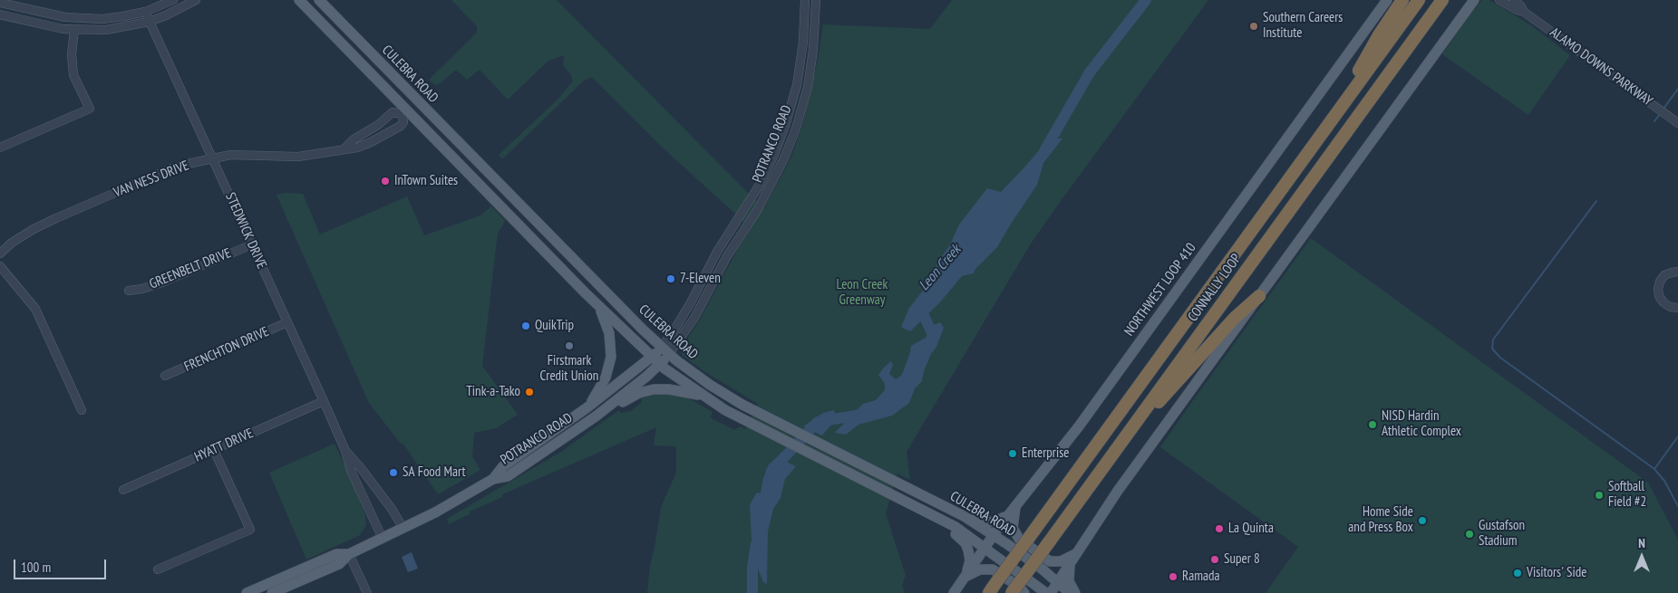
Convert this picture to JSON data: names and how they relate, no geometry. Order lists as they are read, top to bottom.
{
  "streets": {
    "highway": ["CONNALLY LOOP"],
    "main road": ["CULEBRA ROAD", "POTRANCO ROAD", "NORTHWEST LOOP 410"],
    "street": [
      "ALAMO DOWNS PARKWAY",
      "VAN NESS DRIVE",
      "STEDWICK DRIVE",
      "GREENBELT DRIVE",
      "FRENCHTON DRIVE",
      "HYATT DRIVE"
    ]
  },
  "crossings": [
    ["CULEBRA ROAD", "POTRANCO ROAD"],
    ["CULEBRA ROAD", "VAN NESS DRIVE"],
    ["CULEBRA ROAD", "NORTHWEST LOOP 410"],
    ["VAN NESS DRIVE", "STEDWICK DRIVE"],
    ["STEDWICK DRIVE", "GREENBELT DRIVE"],
    ["STEDWICK DRIVE", "FRENCHTON DRIVE"],
    ["STEDWICK DRIVE", "HYATT DRIVE"]
  ],
  "water": ["Leon Creek"],
  "parks": ["Leon Creek Greenway"],
  "places": [
    "Southern Careers Institute",
    "InTown Suites",
    "7-Eleven",
    "QuikTrip",
    "Firstmark Credit Union",
    "Tink-a-Tako",
    "NISD Hardin Athletic Complex",
    "Enterprise",
    "SA Food Mart",
    "Softball Field #2",
    "Home Side and Press Box",
    "La Quinta",
    "Gustafson Stadium",
    "Super 8",
    "Visitors' Side",
    "Ramada"
  ],
  "scale_bar": "100 m",
  "north": "top"
}
